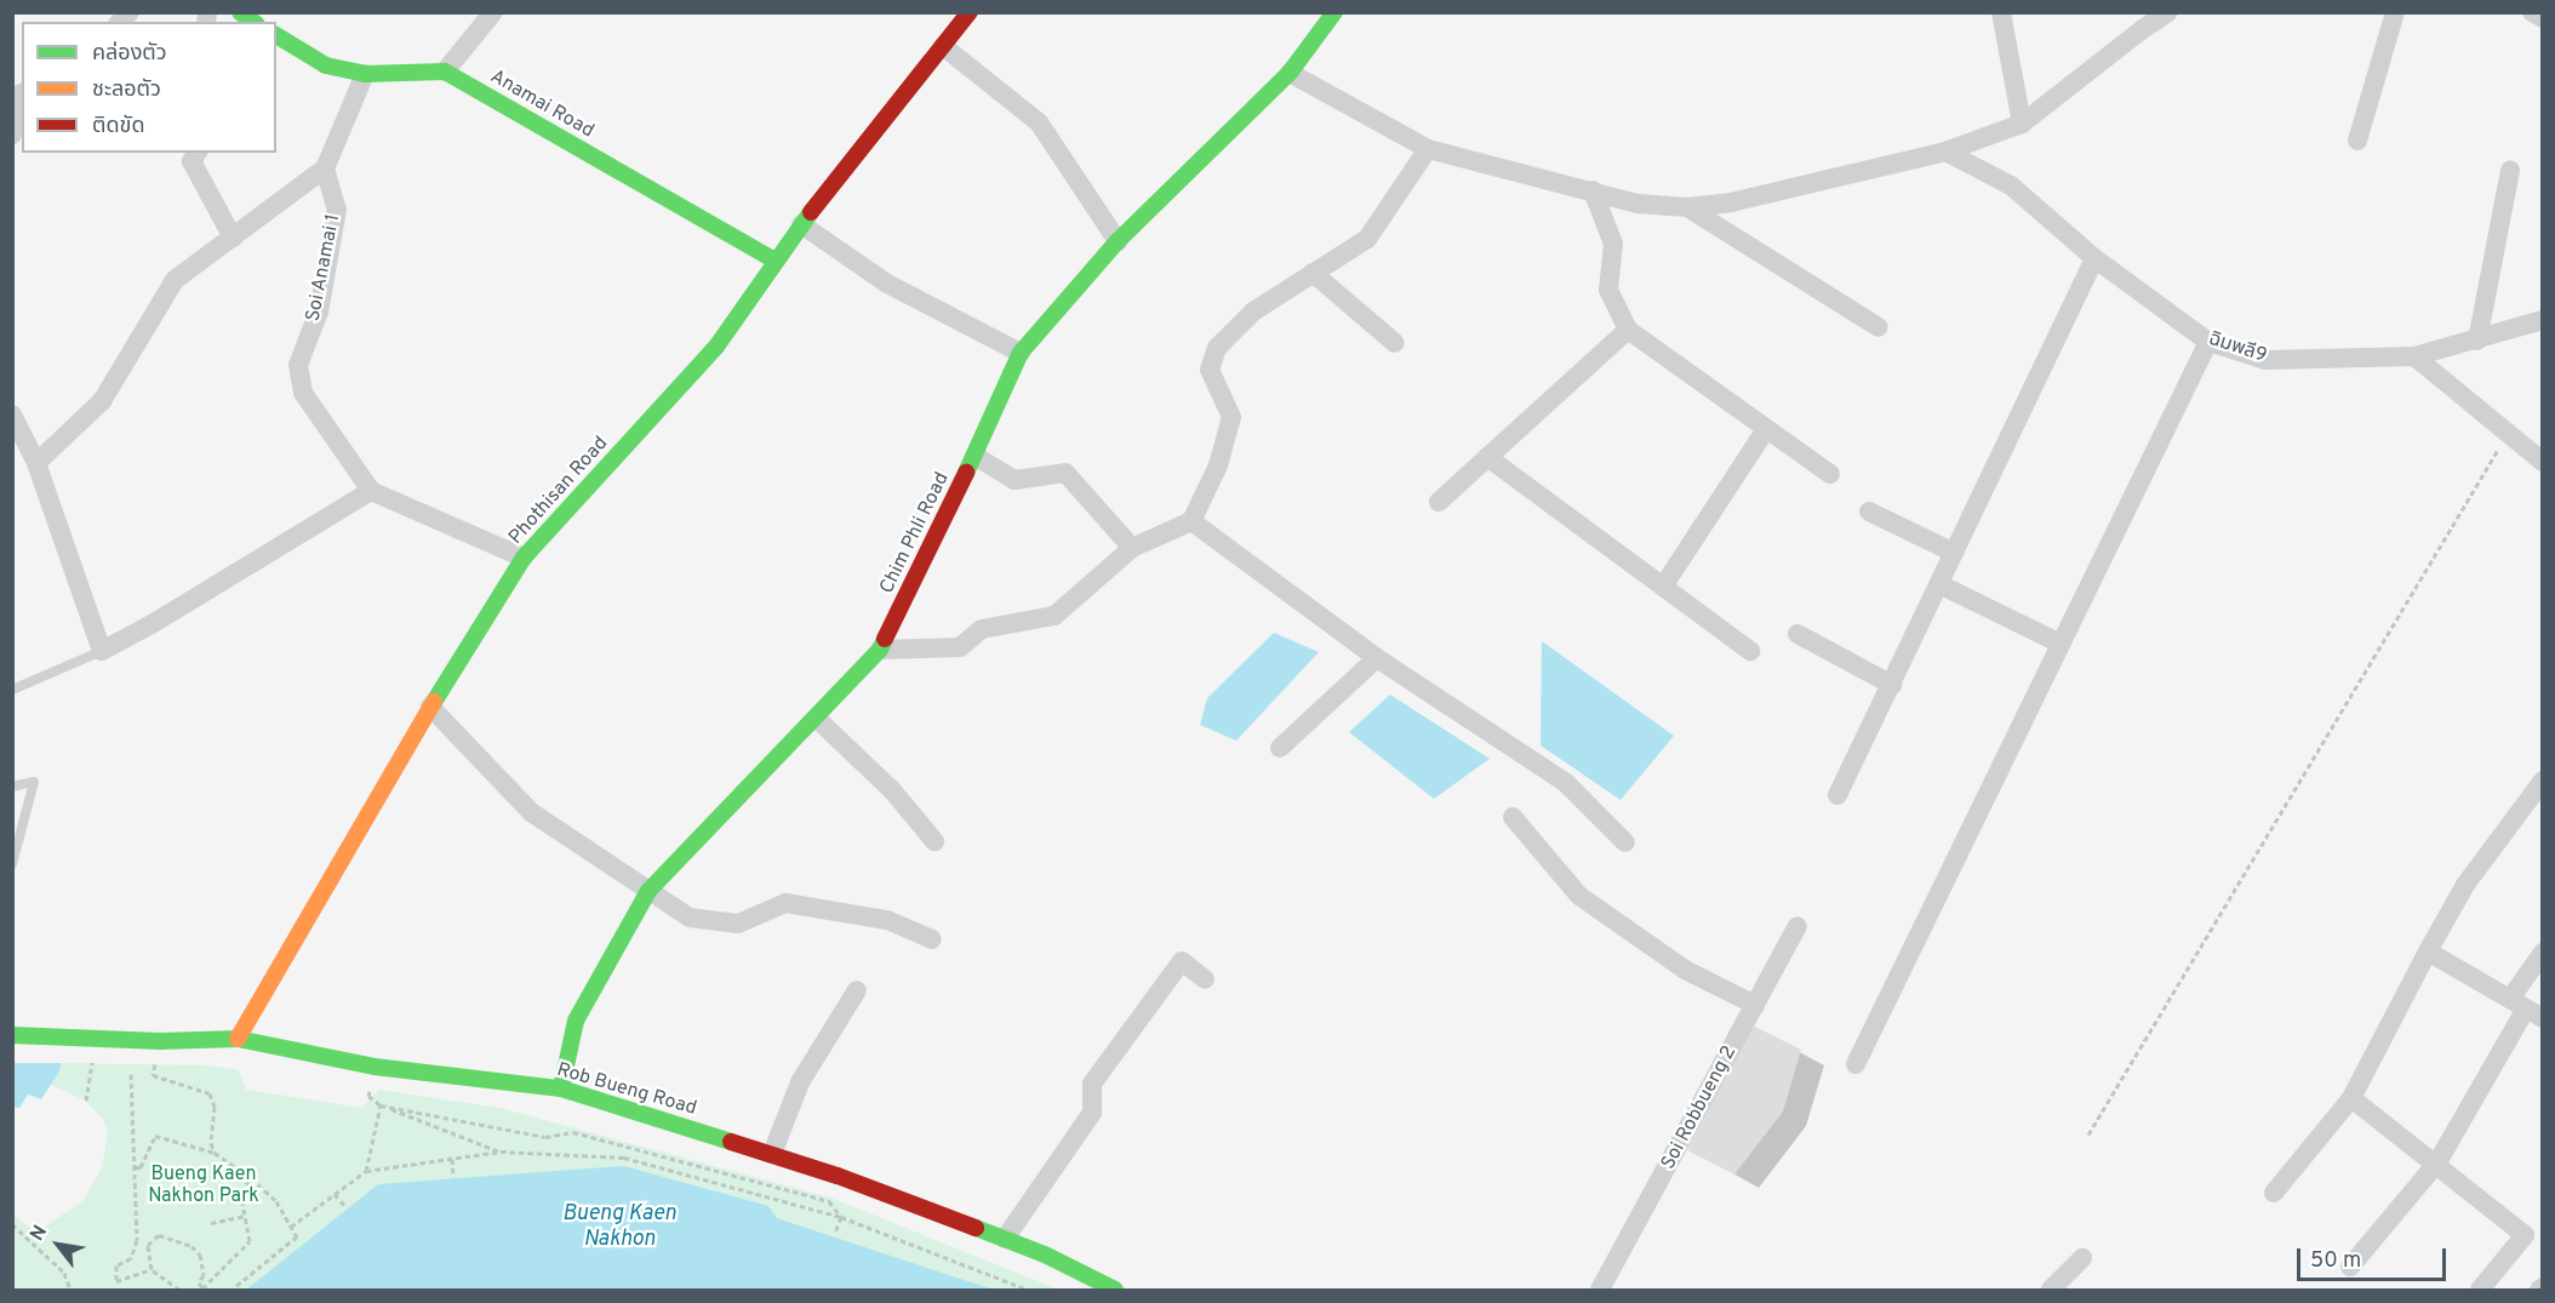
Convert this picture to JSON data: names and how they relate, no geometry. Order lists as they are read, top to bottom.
{
  "streets": {
    "street": [
      "Anamai Road",
      "Soi Anamai 1",
      "ฉิมพลี9",
      "Phothisan Road",
      "Chim Phli Road",
      "Rob Bueng Road",
      "Soi Robbueng 2"
    ]
  },
  "crossings": [
    ["Anamai Road", "Phothisan Road"],
    ["Phothisan Road", "Rob Bueng Road"],
    ["Chim Phli Road", "Rob Bueng Road"]
  ],
  "water": ["Bueng Kaen Nakhon"],
  "parks": ["Bueng Kaen Nakhon Park"],
  "legend": ["คล่องตัว", "ชะลอตัว", "ติดขัด"],
  "scale_bar": "50 m",
  "north": "top left"
}
